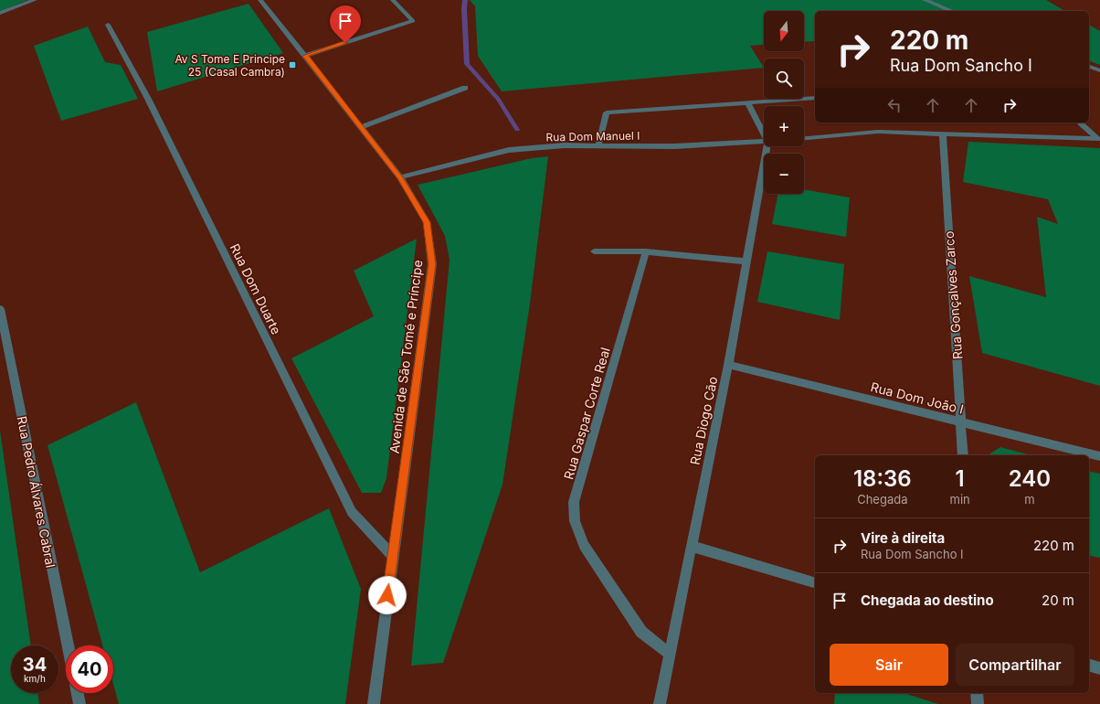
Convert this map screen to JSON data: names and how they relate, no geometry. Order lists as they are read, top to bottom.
{
  "streets": {
    "street": [
      "Rua Dom Manuel I",
      "Rua Dom Duarte",
      "Rua Gonçalves Zarco",
      "Avenida de São Tomé e Príncipe",
      "Rua Dom João I",
      "Rua Gaspar Corte Real",
      "Rua Diogo Cão",
      "Rua Pedro Álvares Cabral"
    ]
  },
  "crossings": [
    ["Rua Dom Manuel I", "Avenida de São Tomé e Príncipe"],
    ["Rua Dom Duarte", "Avenida de São Tomé e Príncipe"],
    ["Rua Gonçalves Zarco", "Rua Dom João I"],
    ["Rua Dom João I", "Rua Diogo Cão"],
    ["Rua Gaspar Corte Real", "Rua Diogo Cão"]
  ],
  "places": {
    "transit": ["Av S Tome E Principe 25 (Casal Cambra)"]
  },
  "north": "bottom",
  "page": {
    "map_buttons": ["+", "−"],
    "turn": ["220 m", "Rua Dom Sancho I"],
    "eta": [
      "18:36",
      "Chegada",
      "1",
      "min",
      "240",
      "m"
    ],
    "list": [
      {
        "name": "Vire à direita",
        "note": "Rua Dom Sancho I",
        "value": "220 m"
      },
      {
        "name": "Chegada ao destino",
        "value": "20 m"
      }
    ],
    "buttons": ["Sair", "Compartilhar"],
    "speed": "34 km/h",
    "limit": "40"
  }
}
